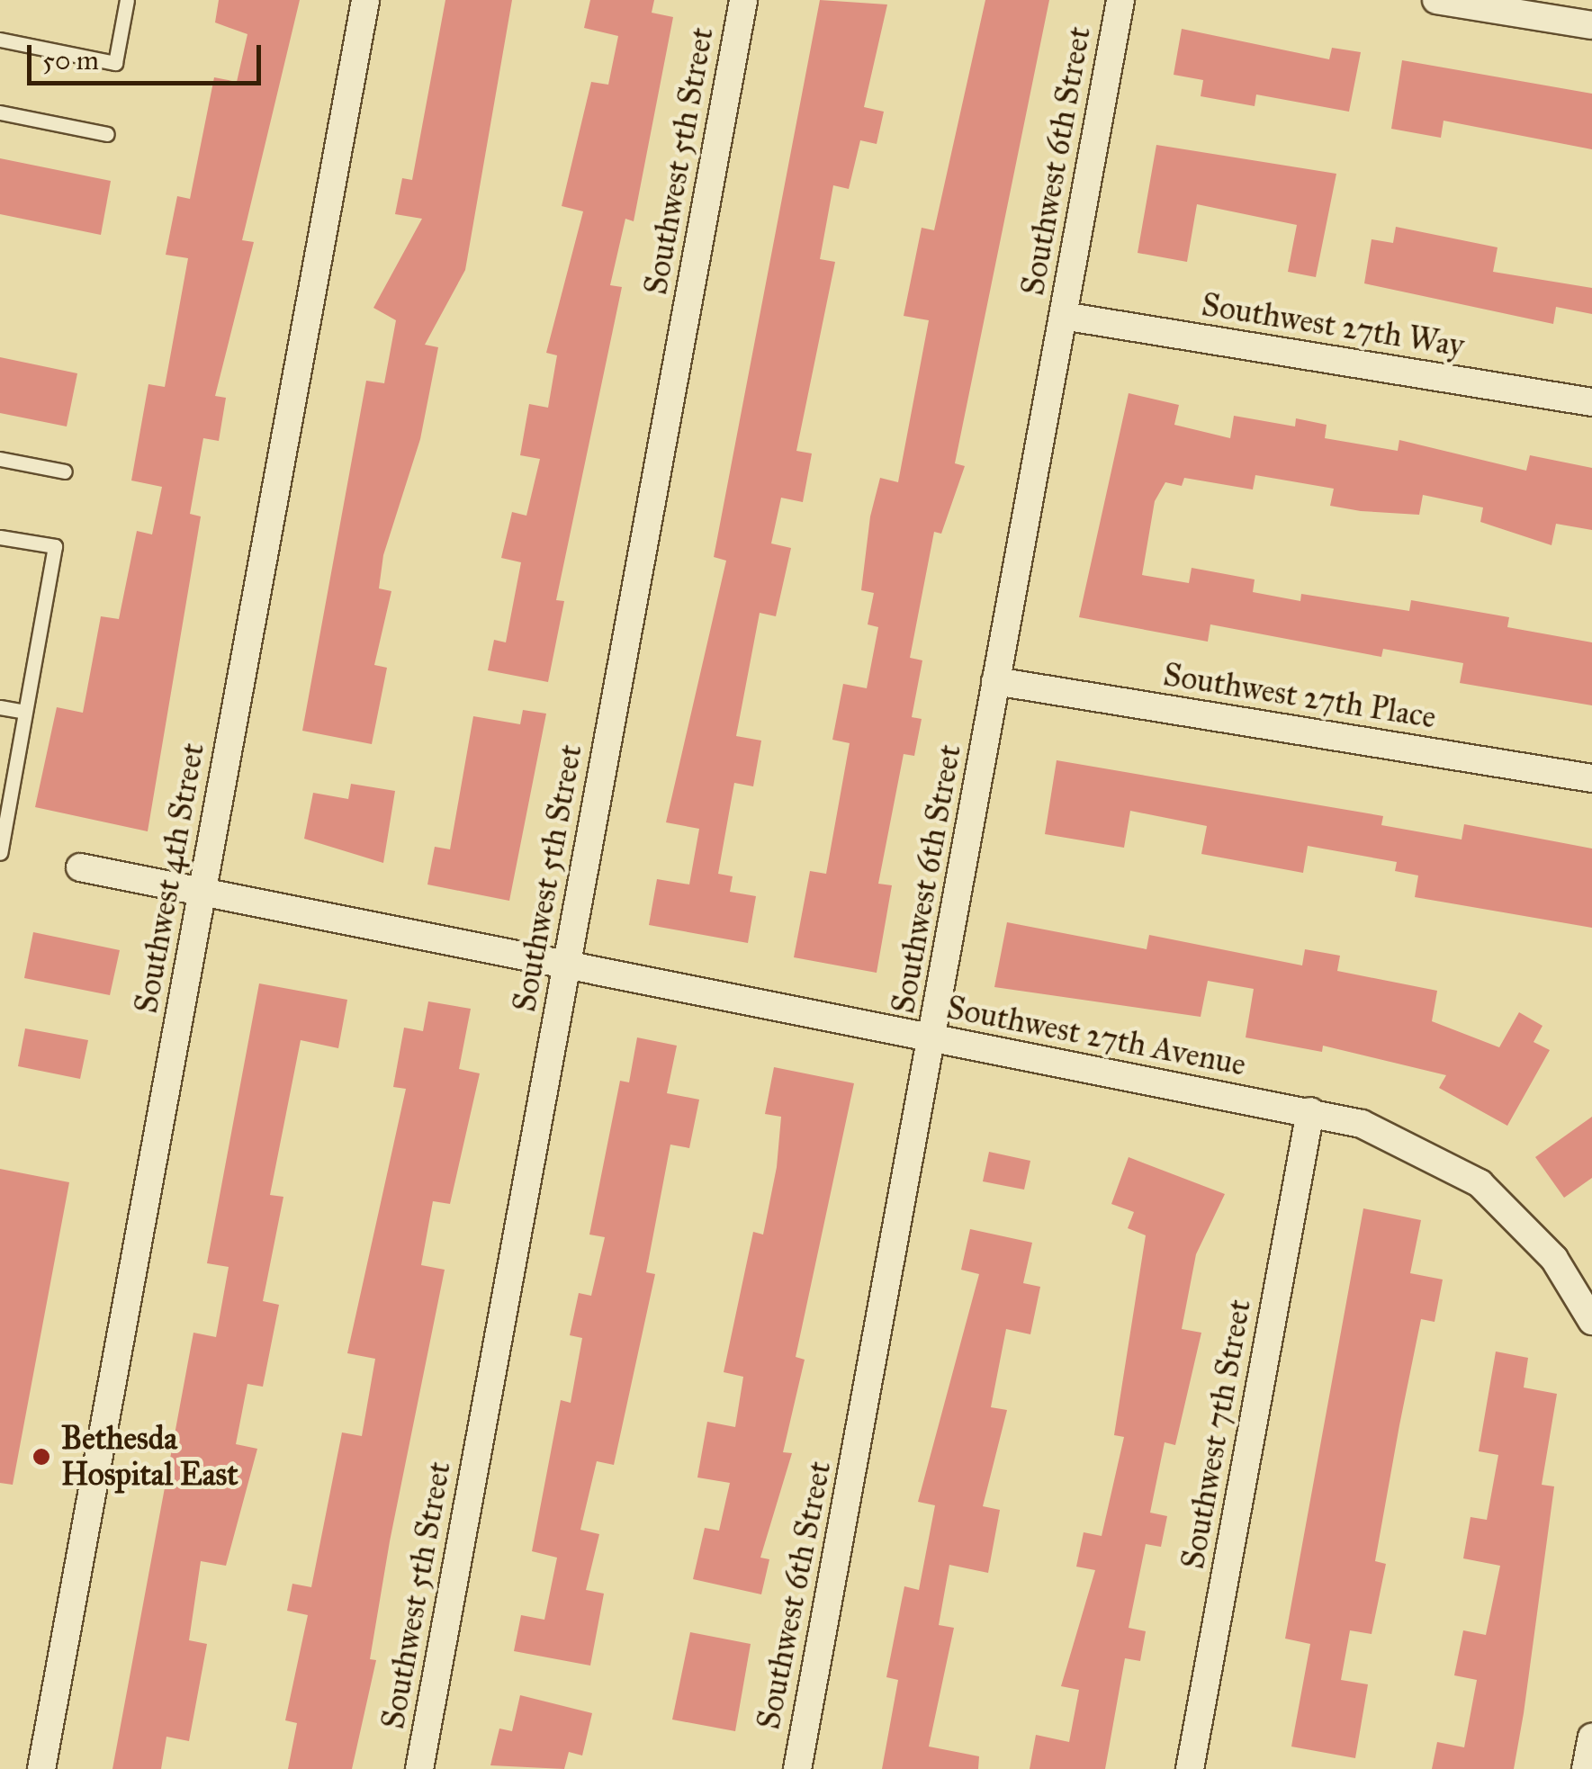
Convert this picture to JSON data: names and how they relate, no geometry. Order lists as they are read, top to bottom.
{
  "streets": {
    "street": [
      "Southwest 5th Street",
      "Southwest 6th Street",
      "Southwest 27th Way",
      "Southwest 27th Place",
      "Southwest 4th Street",
      "Southwest 27th Avenue",
      "Southwest 7th Street"
    ]
  },
  "crossings": [
    ["Southwest 5th Street", "Southwest 27th Avenue"],
    ["Southwest 6th Street", "Southwest 27th Way"],
    ["Southwest 6th Street", "Southwest 27th Place"],
    ["Southwest 6th Street", "Southwest 27th Avenue"],
    ["Southwest 4th Street", "Southwest 27th Avenue"],
    ["Southwest 27th Avenue", "Southwest 7th Street"]
  ],
  "places": ["Bethesda Hospital East"],
  "scale_bar": "50 m"
}
